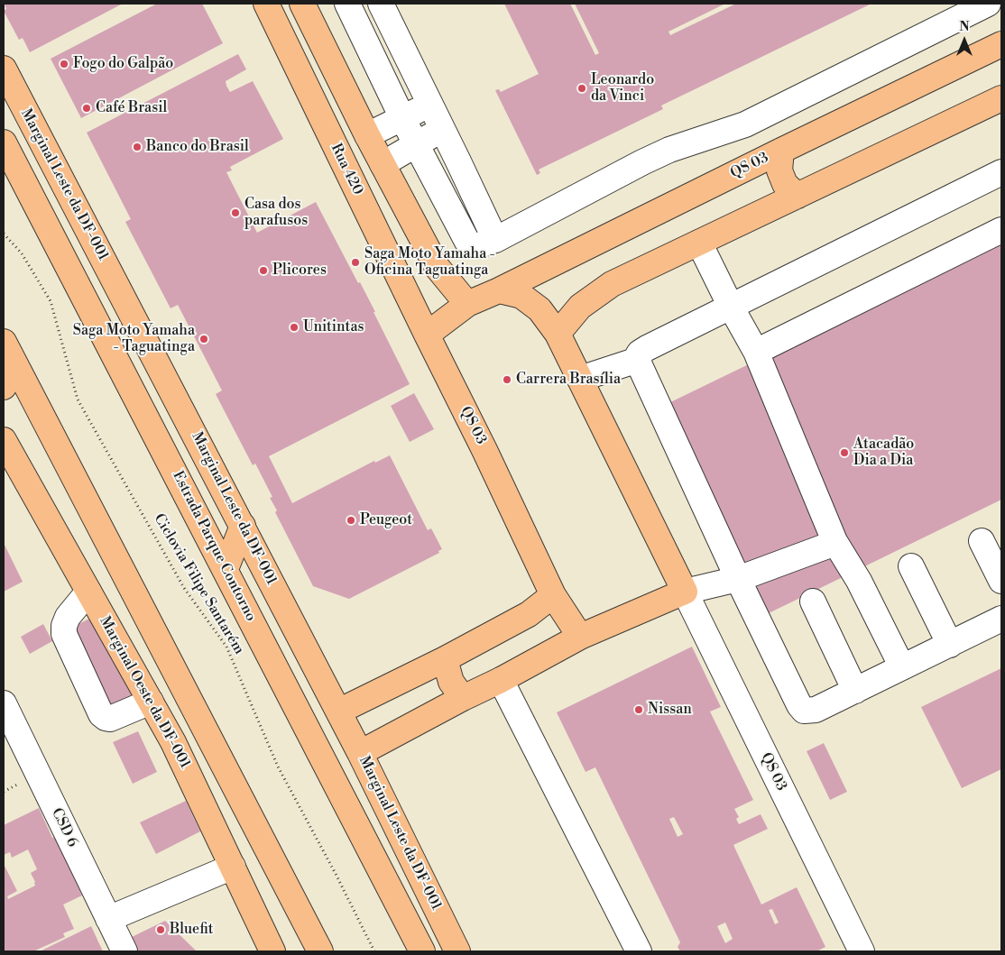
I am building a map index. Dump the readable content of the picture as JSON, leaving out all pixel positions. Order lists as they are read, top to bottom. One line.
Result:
{"streets":{"main road":["QS 03","Rua 420","Marginal Leste da DF-001","Estrada Parque Contorno","Marginal Oeste da DF-001"],"street":["CSD 6"],"path":["Ciclovia Filipe Santarém"]},"crossings":[["QS 03","Rua 420"]],"places":["Fogo do Galpão","Leonardo da Vinci","Café Brasil","Banco do Brasil","Casa dos parafusos","Saga Moto Yamaha - Oficina Taguatinga","Plicores","Unitintas","Saga Moto Yamaha - Taguatinga","Carrera Brasília","Atacadão Dia a Dia","Peugeot","Nissan","Bluefit"],"north":"top"}
